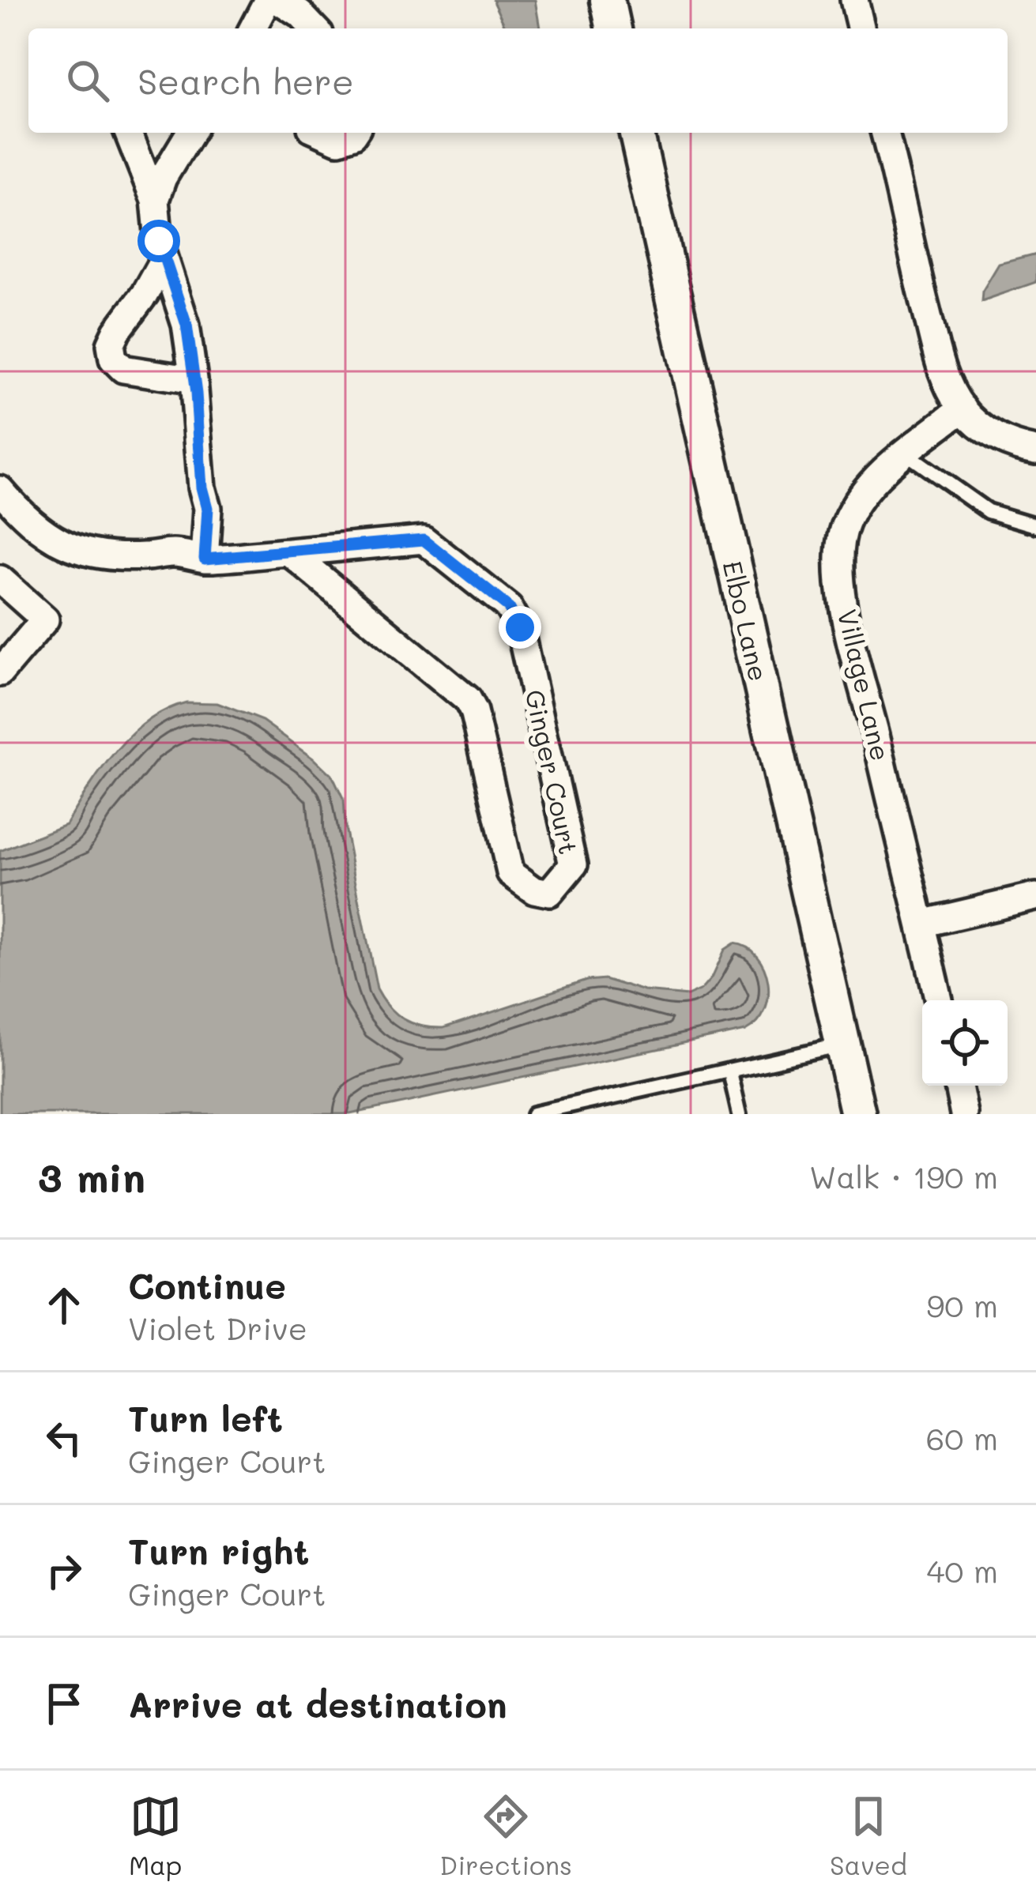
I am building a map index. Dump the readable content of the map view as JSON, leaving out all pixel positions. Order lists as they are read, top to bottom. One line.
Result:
{"streets":{"street":["Elbo Lane","Village Lane","Ginger Court"]},"page":{"search":"Search here","heading":["3 min","Walk · 190 m"],"list":[["Continue","Violet Drive","90 m"],["Turn left","Ginger Court","60 m"],["Turn right","Ginger Court","40 m"],"Arrive at destination"],"nav":["Map","Directions","Saved"]}}
